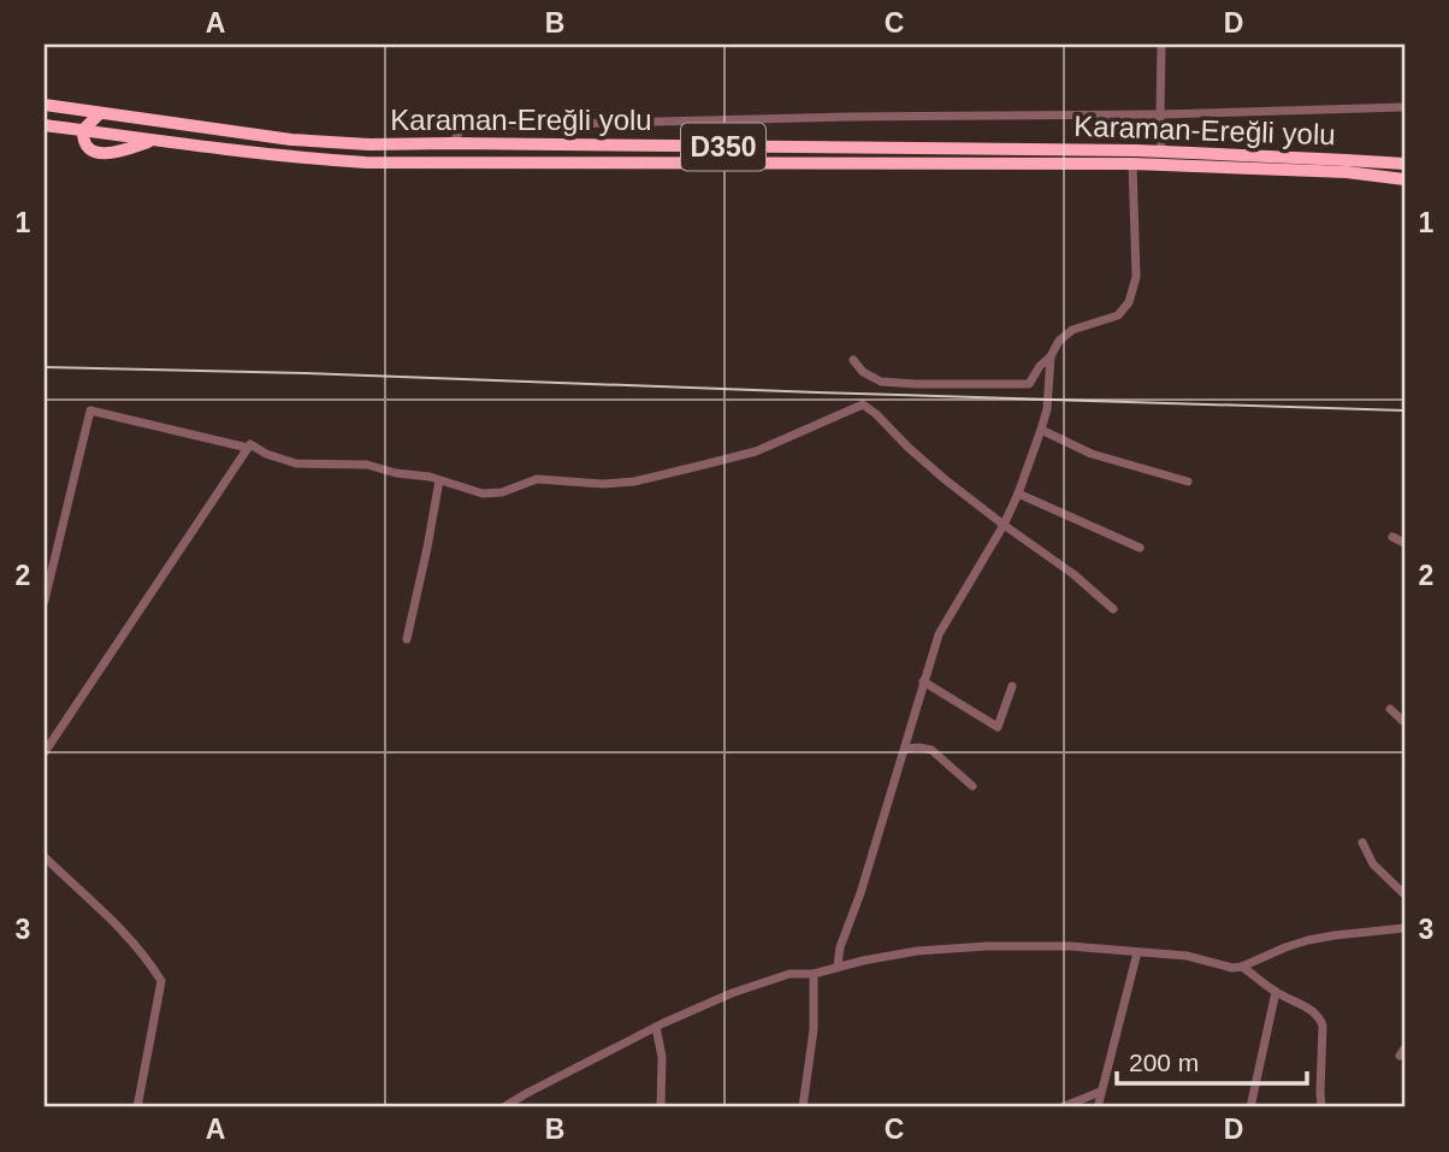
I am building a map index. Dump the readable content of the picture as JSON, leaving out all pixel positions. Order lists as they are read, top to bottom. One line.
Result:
{"streets":{"highway":["Karaman-Ereğli yolu","D350"]},"scale_bar":"200 m","grid":{"columns":["A","B","C","D"],"rows":["1","2","3"]}}
